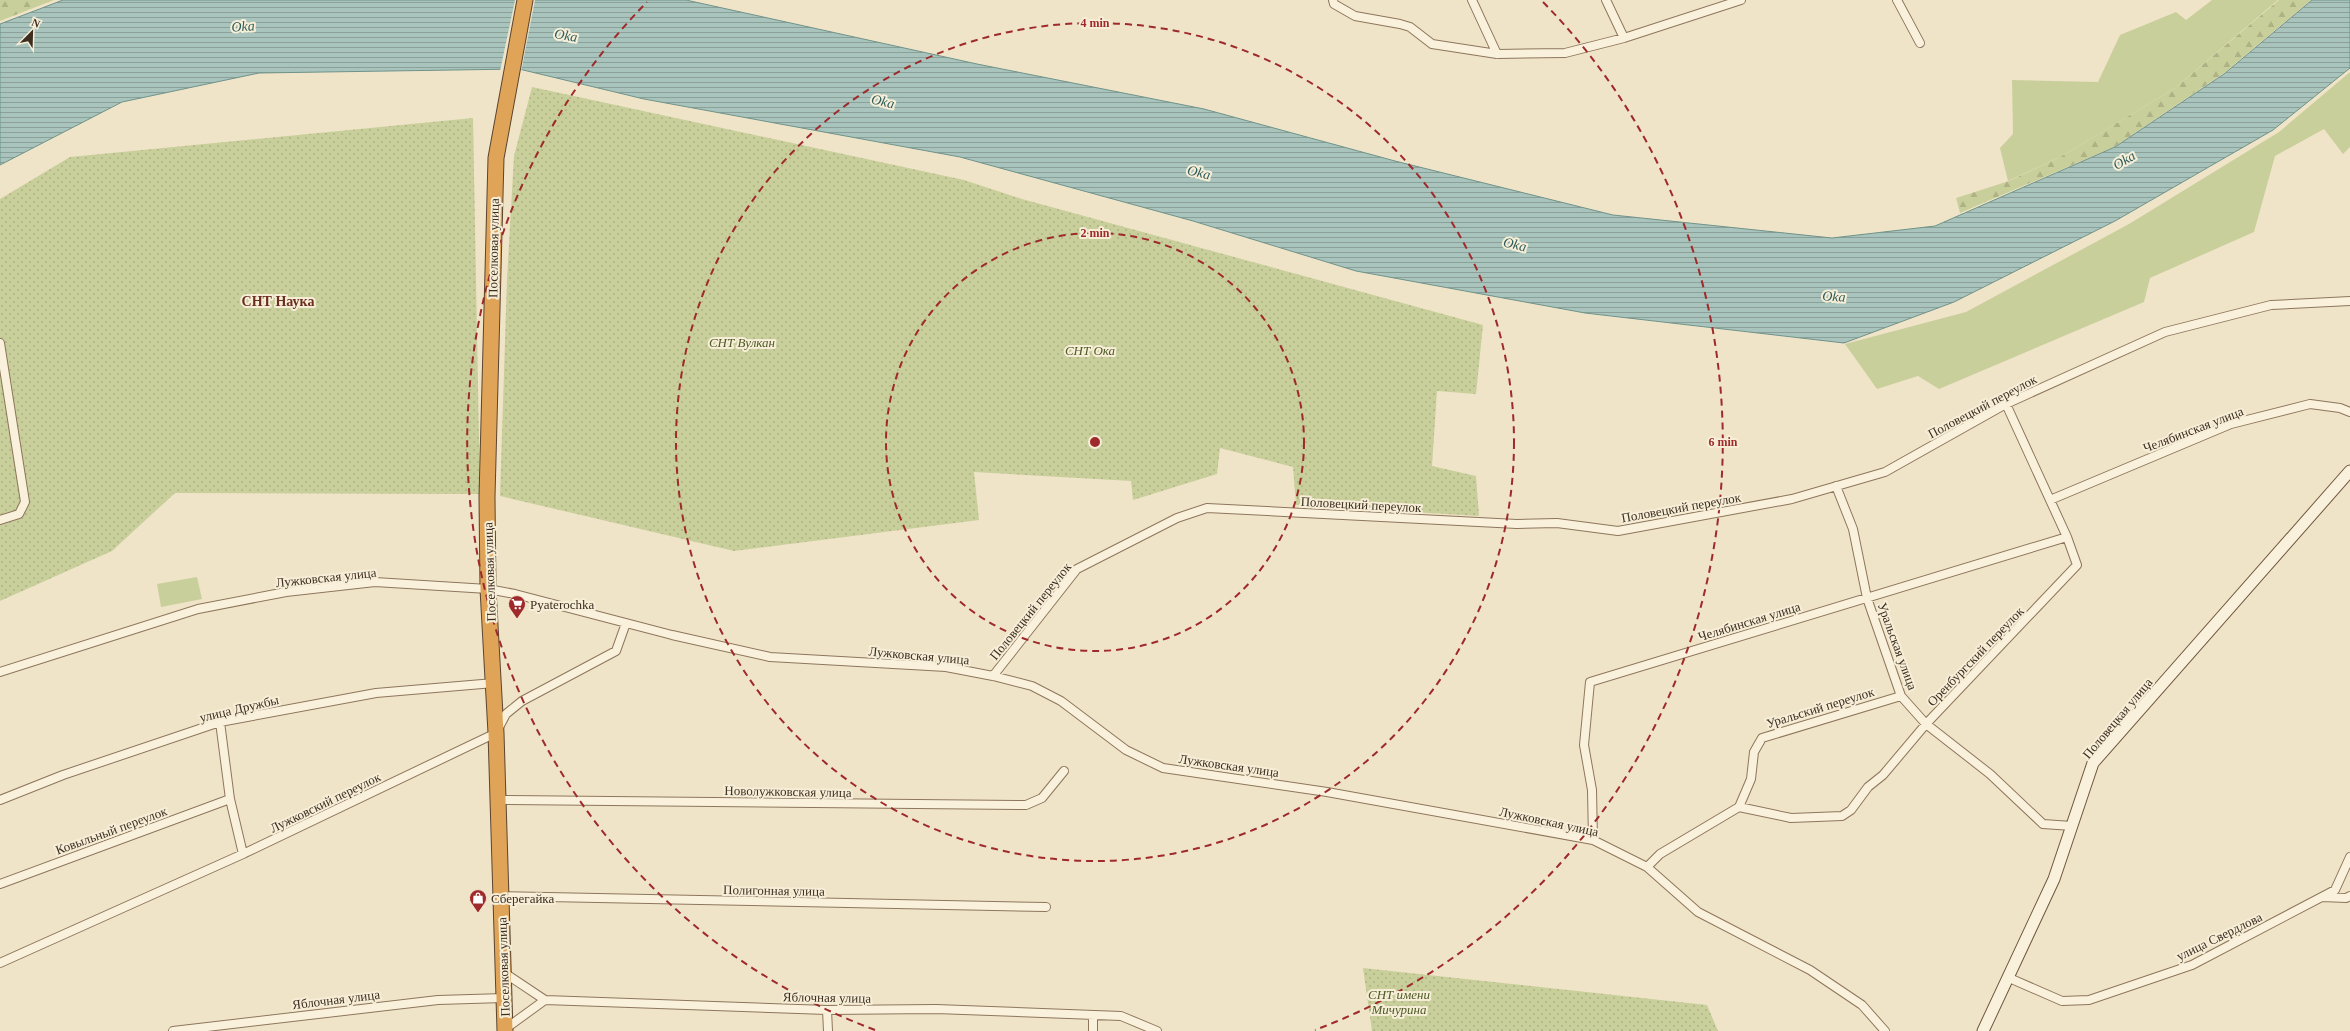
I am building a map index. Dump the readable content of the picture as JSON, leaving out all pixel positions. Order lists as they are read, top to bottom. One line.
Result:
{"streets":{"highway":["Поселковая улица"],"street":["Половецкий переулок","Челябинская улица","Лужковская улица","Уральская улица","Оренбургский переулок","Уральский переулок","улица Дружбы","Половецкая улица","Новолужковская улица","Лужковский переулок","Ковыльный переулок","Полигонная улица","улица Свердлова","Яблочная улица"]},"crossings":[["Поселковая улица","Лужковская улица"],["Поселковая улица","улица Дружбы"],["Поселковая улица","Новолужковская улица"],["Поселковая улица","Лужковский переулок"],["Поселковая улица","Полигонная улица"],["Поселковая улица","Яблочная улица"],["Половецкий переулок","Лужковская улица"],["Половецкий переулок","Уральская улица"],["Половецкий переулок","Оренбургский переулок"],["Челябинская улица","Лужковская улица"],["Челябинская улица","Уральская улица"],["Челябинская улица","Оренбургский переулок"],["Уральская улица","Оренбургский переулок"],["Уральская улица","Уральский переулок"],["Уральская улица","Половецкая улица"],["Оренбургский переулок","Уральский переулок"],["Половецкая улица","улица Свердлова"]],"districts":["СНТ Наука"],"water":["Oka"],"parks":["СНТ Вулкан","СНТ Ока","СНТ имени Мичурина"],"places":{"supermarket":["Pyaterochka"],"shop":["Сберегайка"]},"north":"top right","rings":["4 min","2 min","6 min"]}
